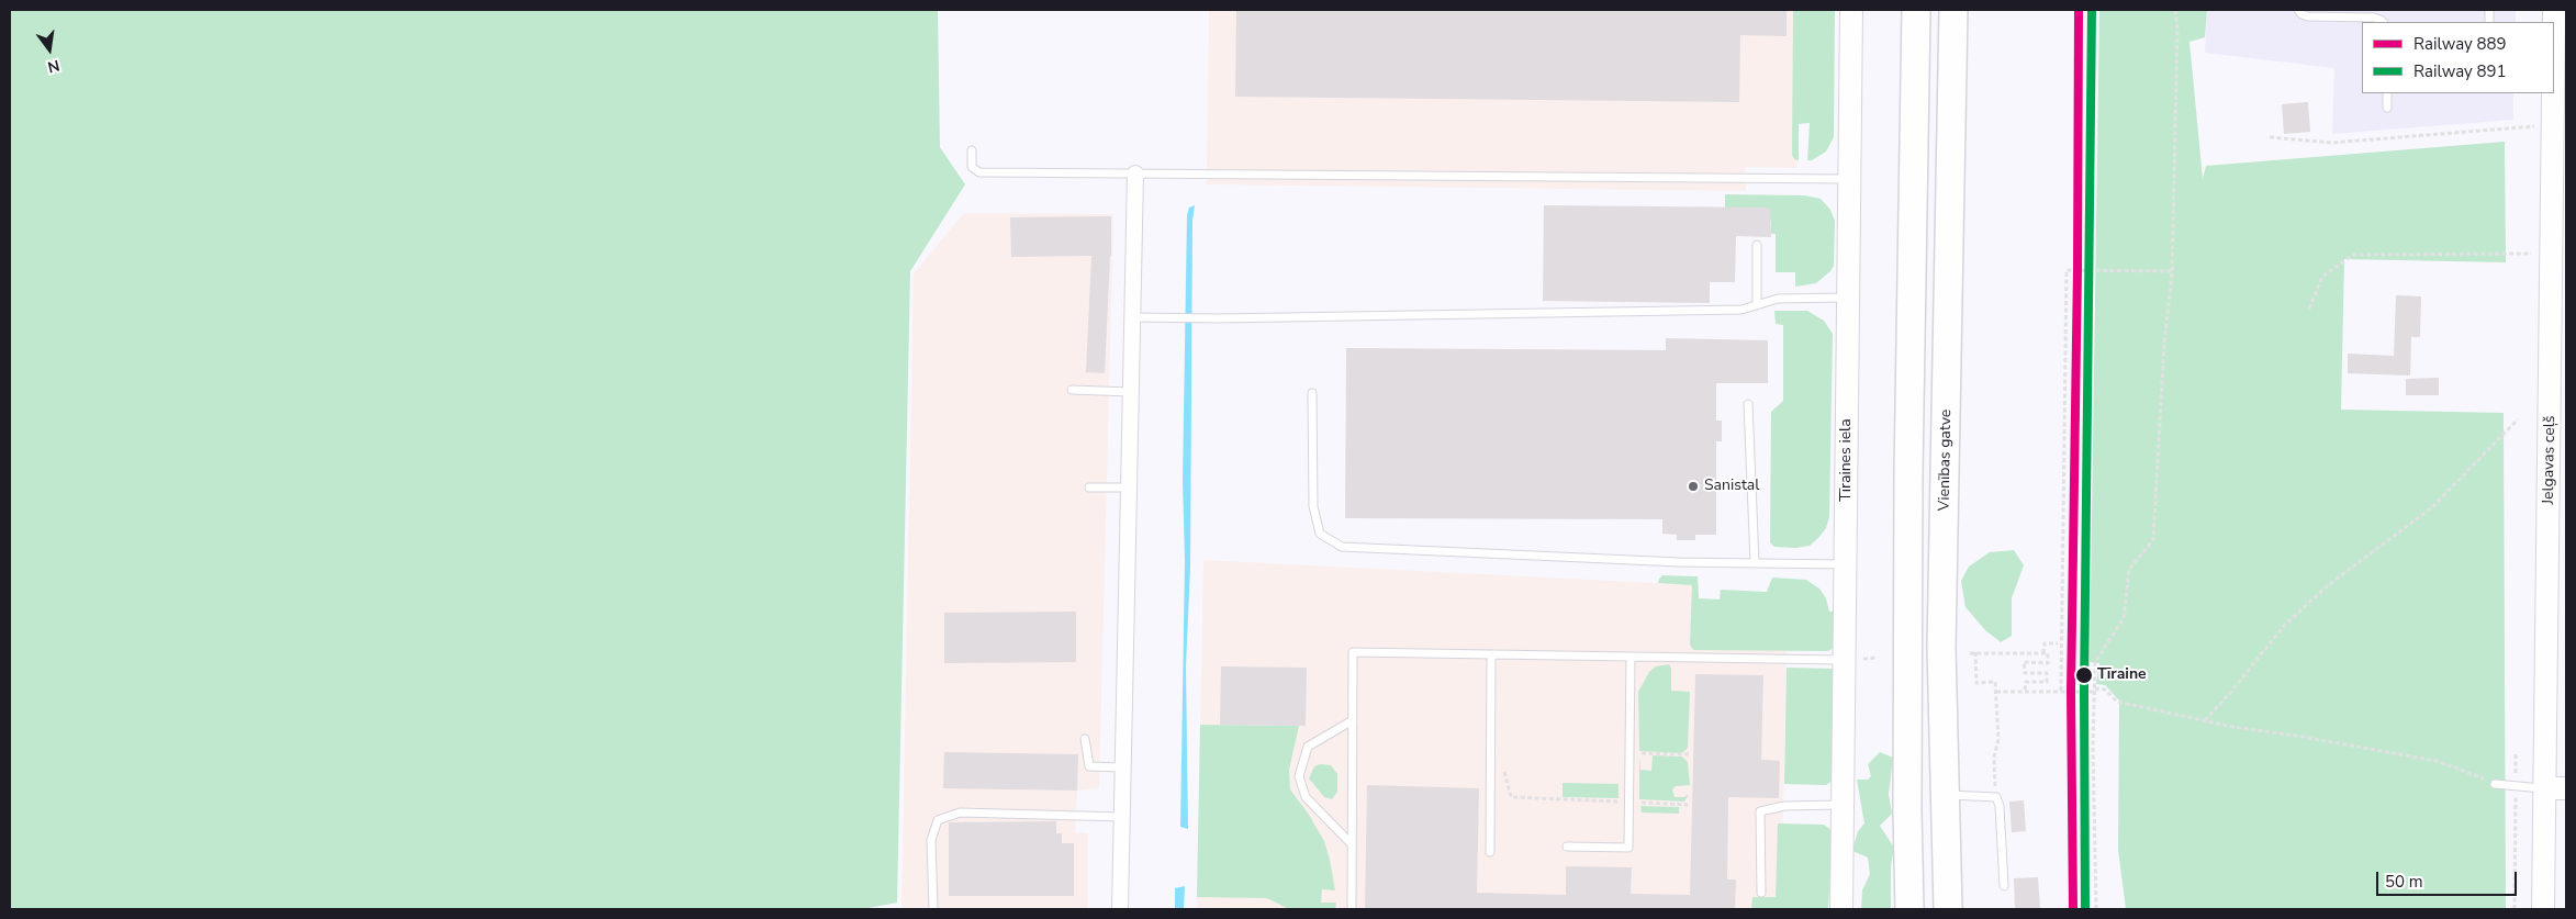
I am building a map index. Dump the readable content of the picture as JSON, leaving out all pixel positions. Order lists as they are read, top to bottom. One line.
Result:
{"streets":{"highway":["Vienības gatve"],"street":["Tīraines iela","Jelgavas ceļš"]},"places":["Sanistal","Tīraine"],"lines":["rail line 889","rail line 891"],"legend":["Railway 889","Railway 891"],"scale_bar":"50 m","north":"bottom"}
